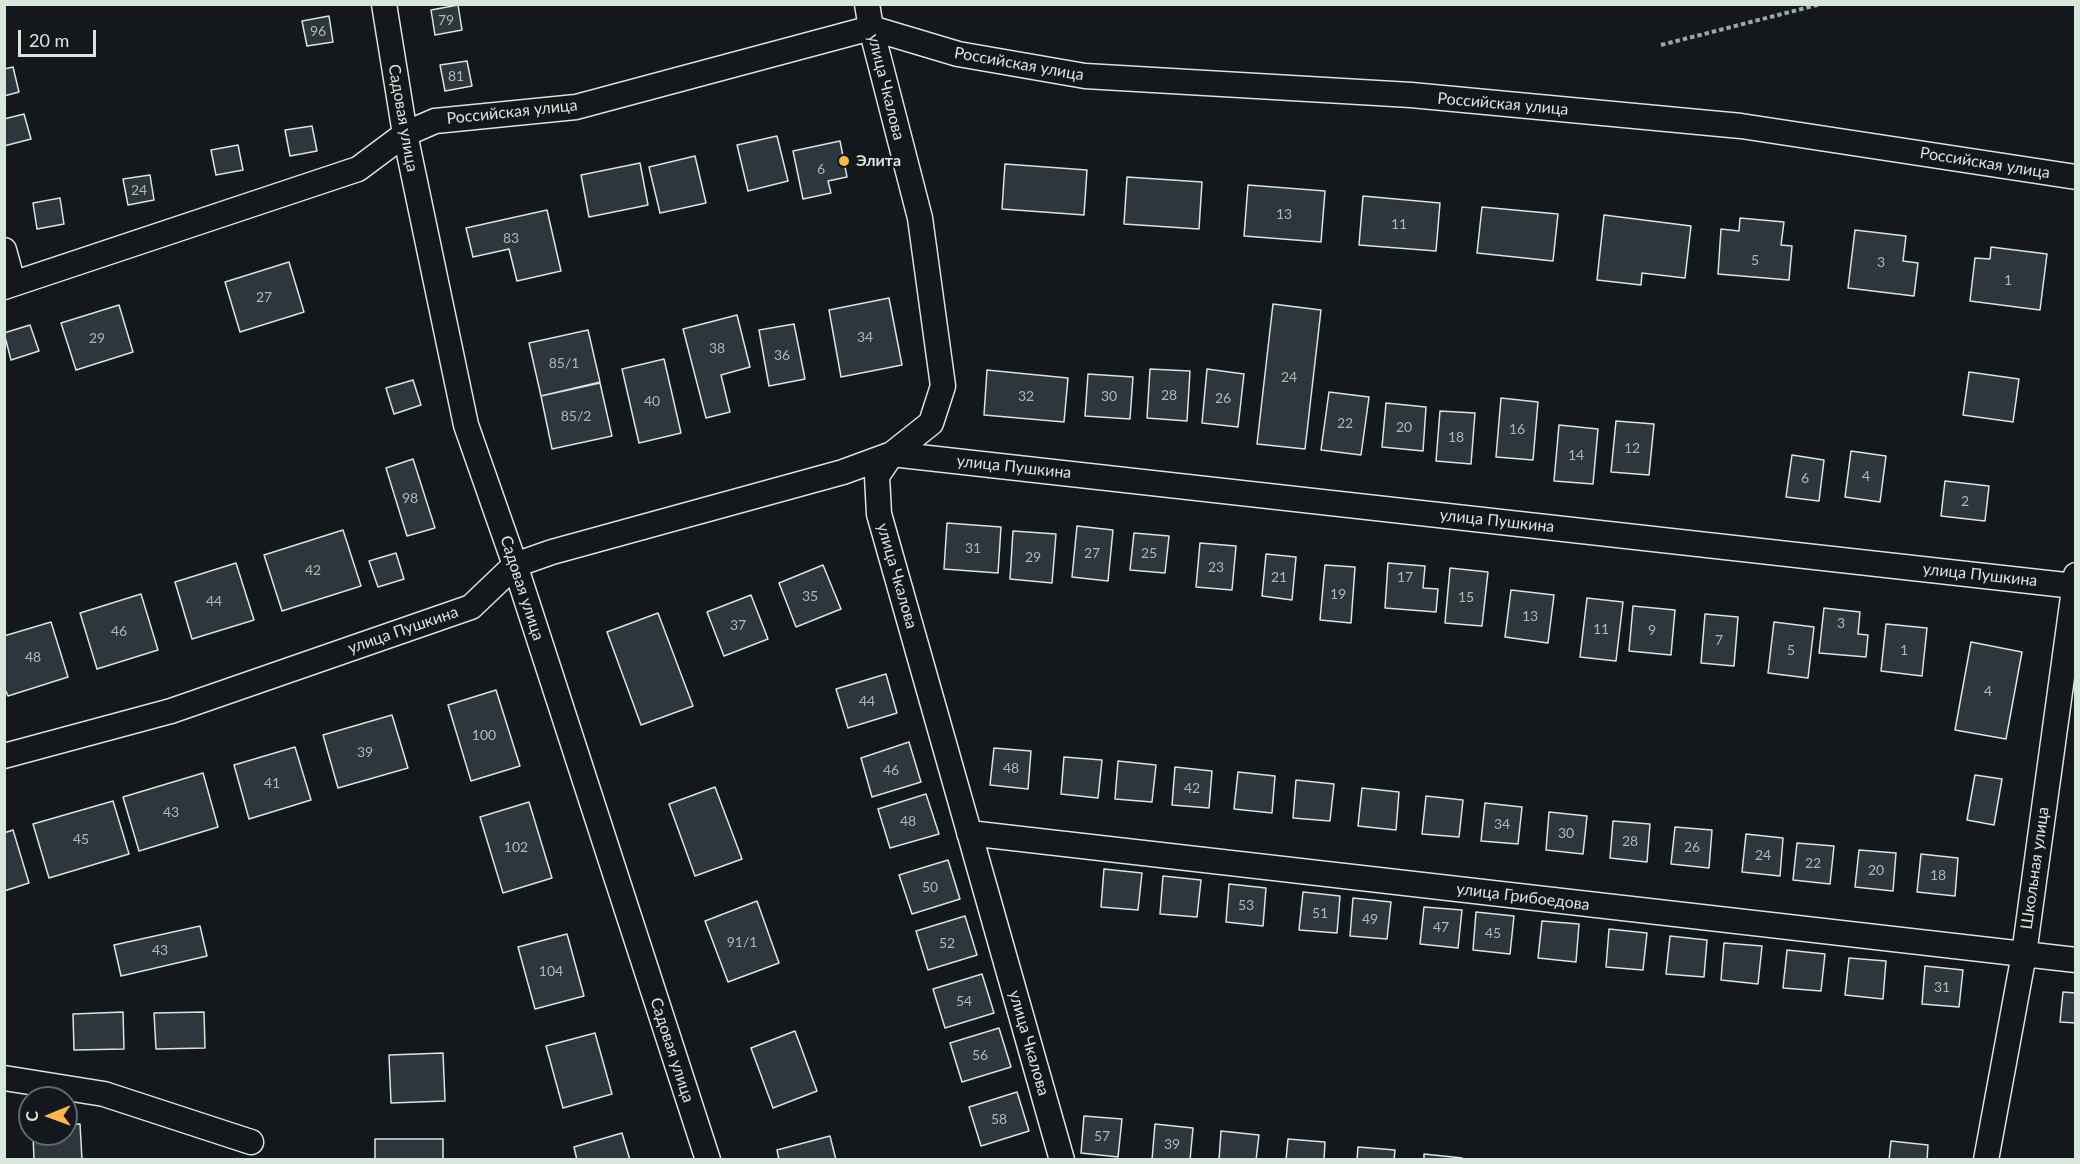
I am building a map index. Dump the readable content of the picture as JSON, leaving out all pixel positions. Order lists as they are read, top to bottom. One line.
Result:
{"streets":{"street":["Российская улица","улица Чкалова","Садовая улица","улица Пушкина","Школьная улица","улица Грибоедова"]},"crossings":[["Российская улица","улица Чкалова"],["Российская улица","Садовая улица"],["улица Чкалова","улица Пушкина"],["улица Чкалова","улица Грибоедова"],["Садовая улица","улица Пушкина"],["улица Пушкина","Школьная улица"],["Школьная улица","улица Грибоедова"]],"places":["Элита"],"house_numbers":["79","96","81","6","24","13","11","83","5","3","1","27","34","29","38","36","85/1","24","28","32","30","26","40","85/2","22","20","16","18","12","14","4","6","98","2","31","27","25","29","23","42","21","17","19","35","15","44","13","3","37","11","9","46","7","5","1","48","4","44","100","39","48","46","41","42","43","48","34","30","45","28","102","26","24","22","20","18","50","53","51","49","47","45","91/1","52","43","104","31","54","56","58","57","39"],"scale_bar":"20 m","north":"left"}
